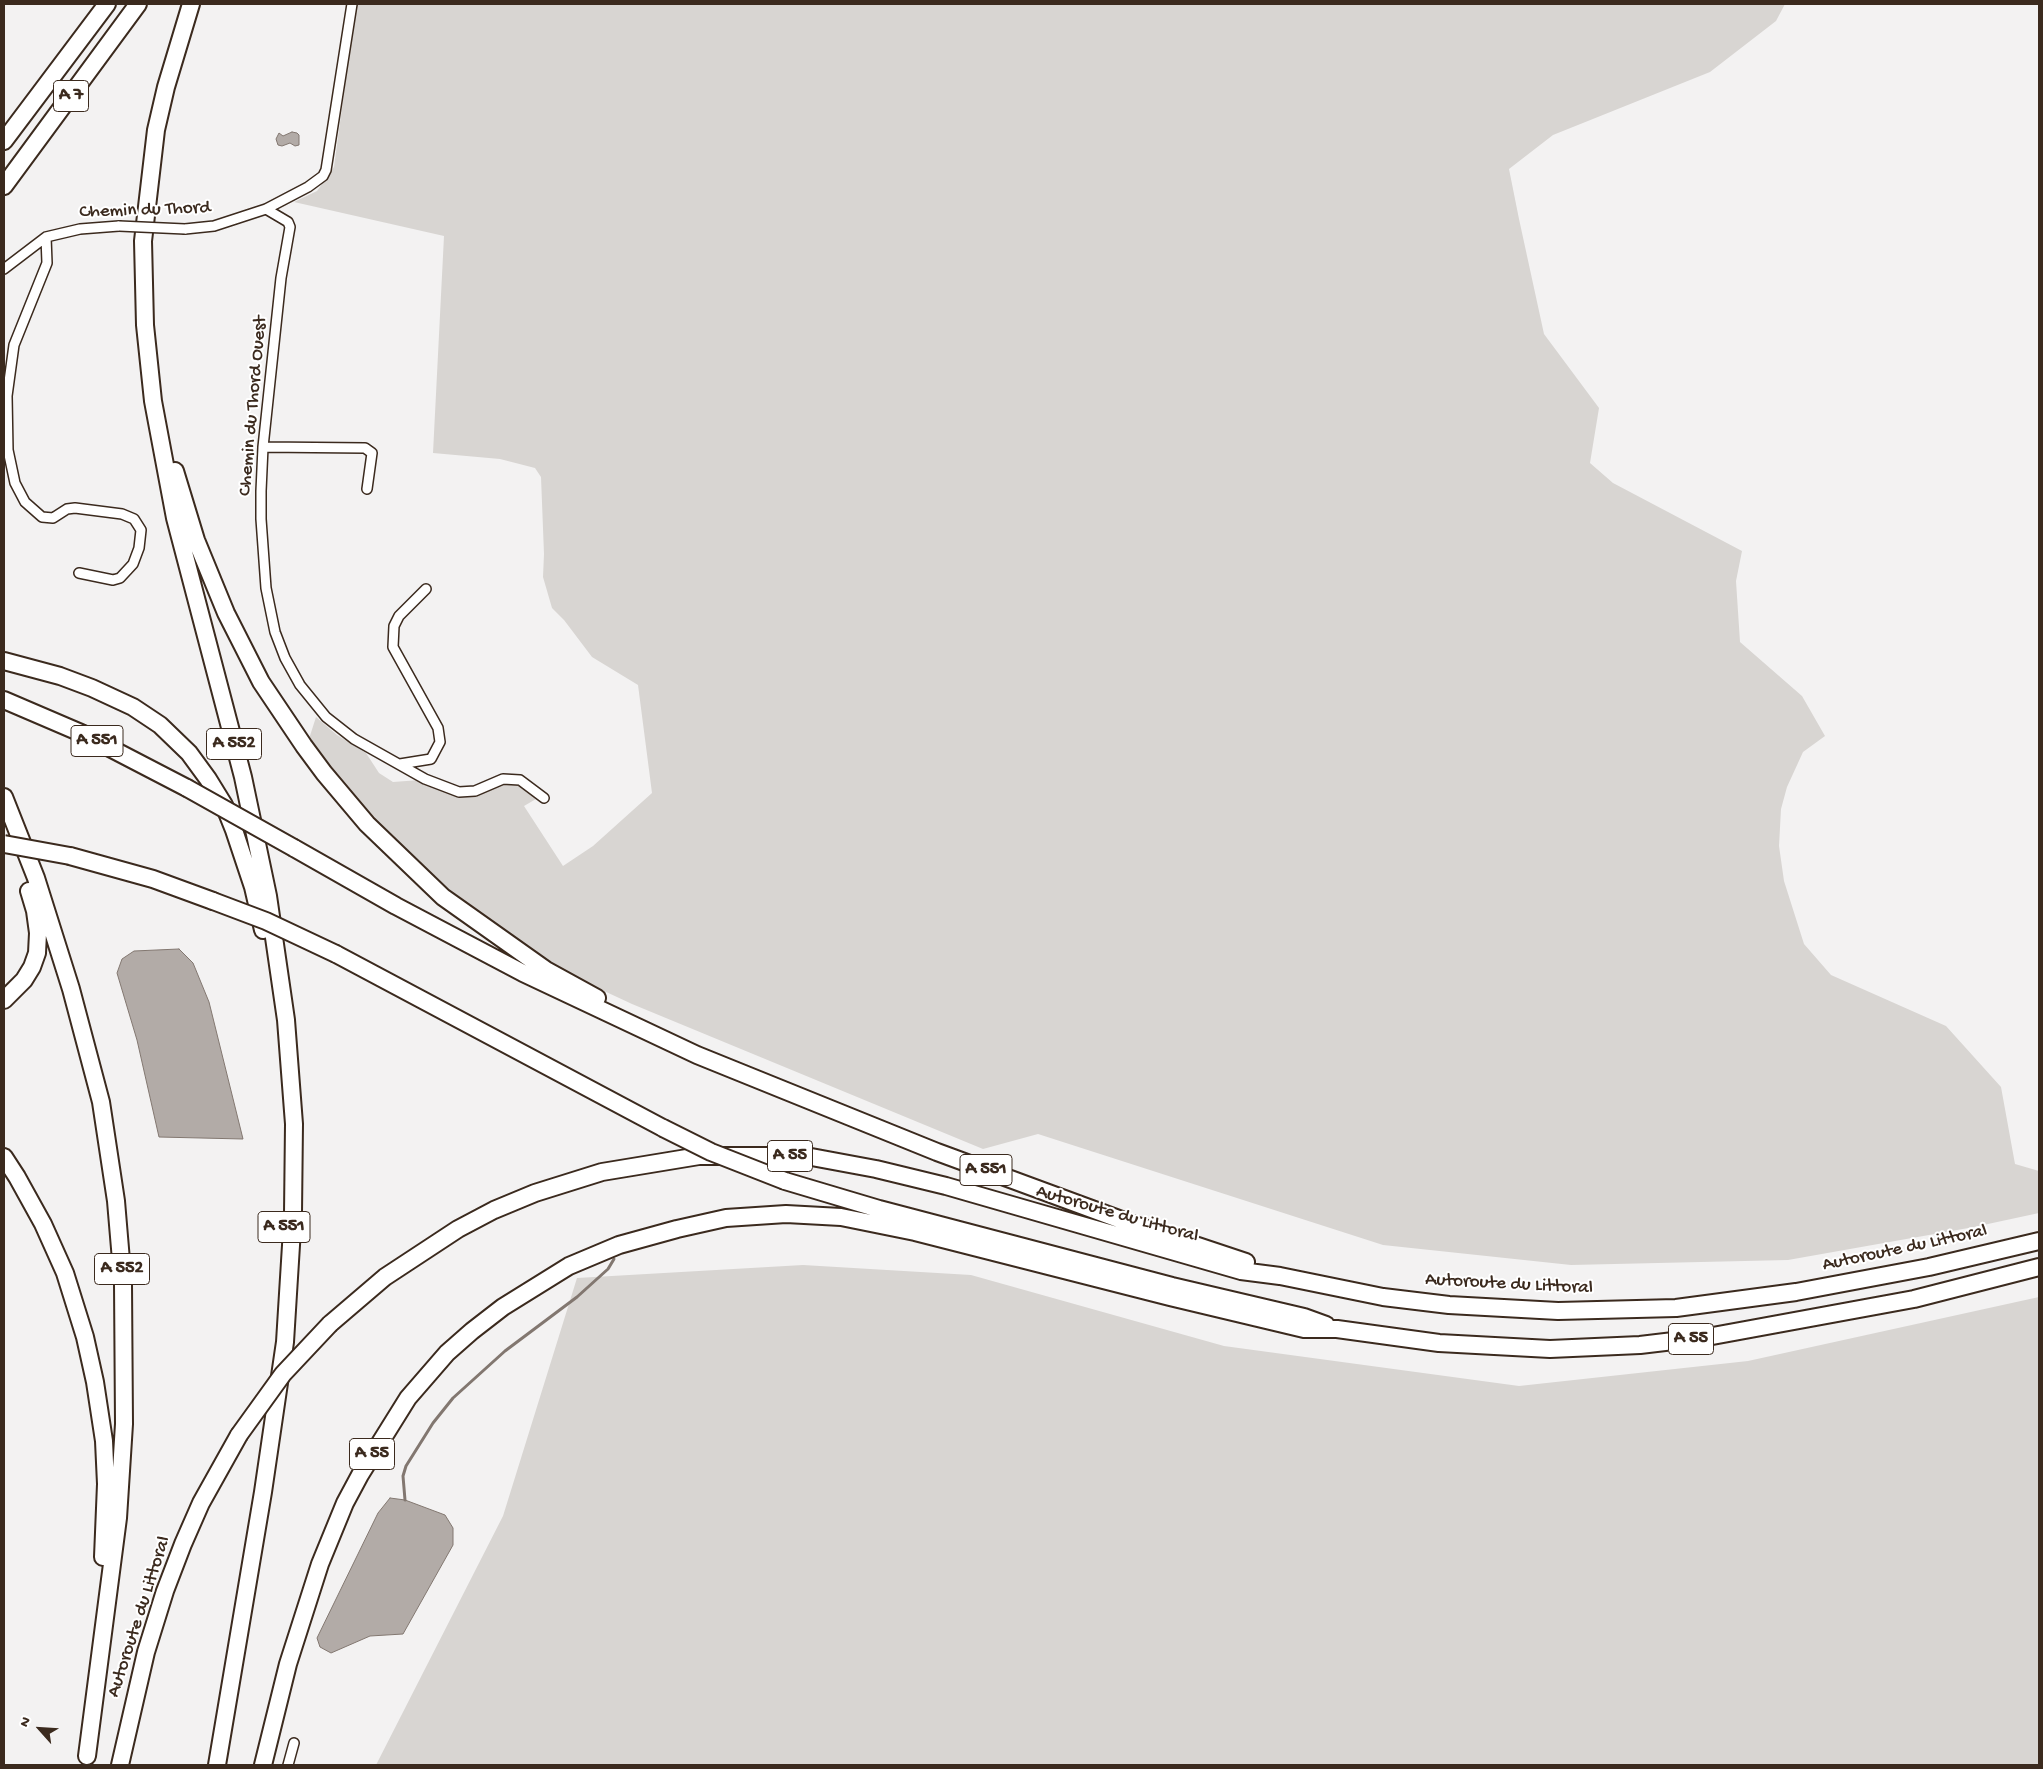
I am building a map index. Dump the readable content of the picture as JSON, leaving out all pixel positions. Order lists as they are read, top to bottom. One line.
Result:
{"streets":{"highway":["A 7","A 551","A 552","A 55","Autoroute du Littoral"],"street":["Chemin du Thord","Chemin du Thord Ouest"]},"crossings":[["Chemin du Thord","Chemin du Thord Ouest"],["A 551","A 552"],["A 551","Autoroute du Littoral"]],"north":"top left"}
